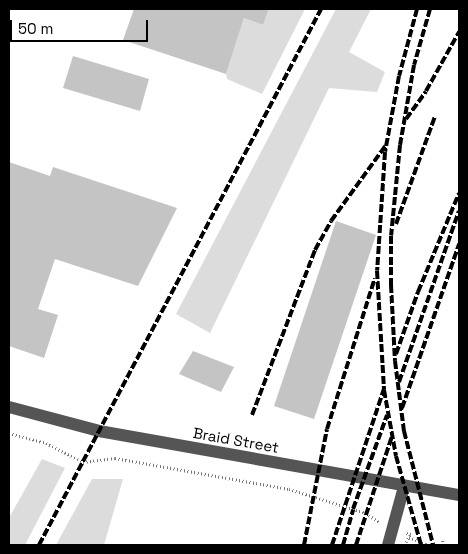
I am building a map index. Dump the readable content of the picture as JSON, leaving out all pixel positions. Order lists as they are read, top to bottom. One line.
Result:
{"streets":{"street":["Braid Street"]},"scale_bar":"50 m"}
